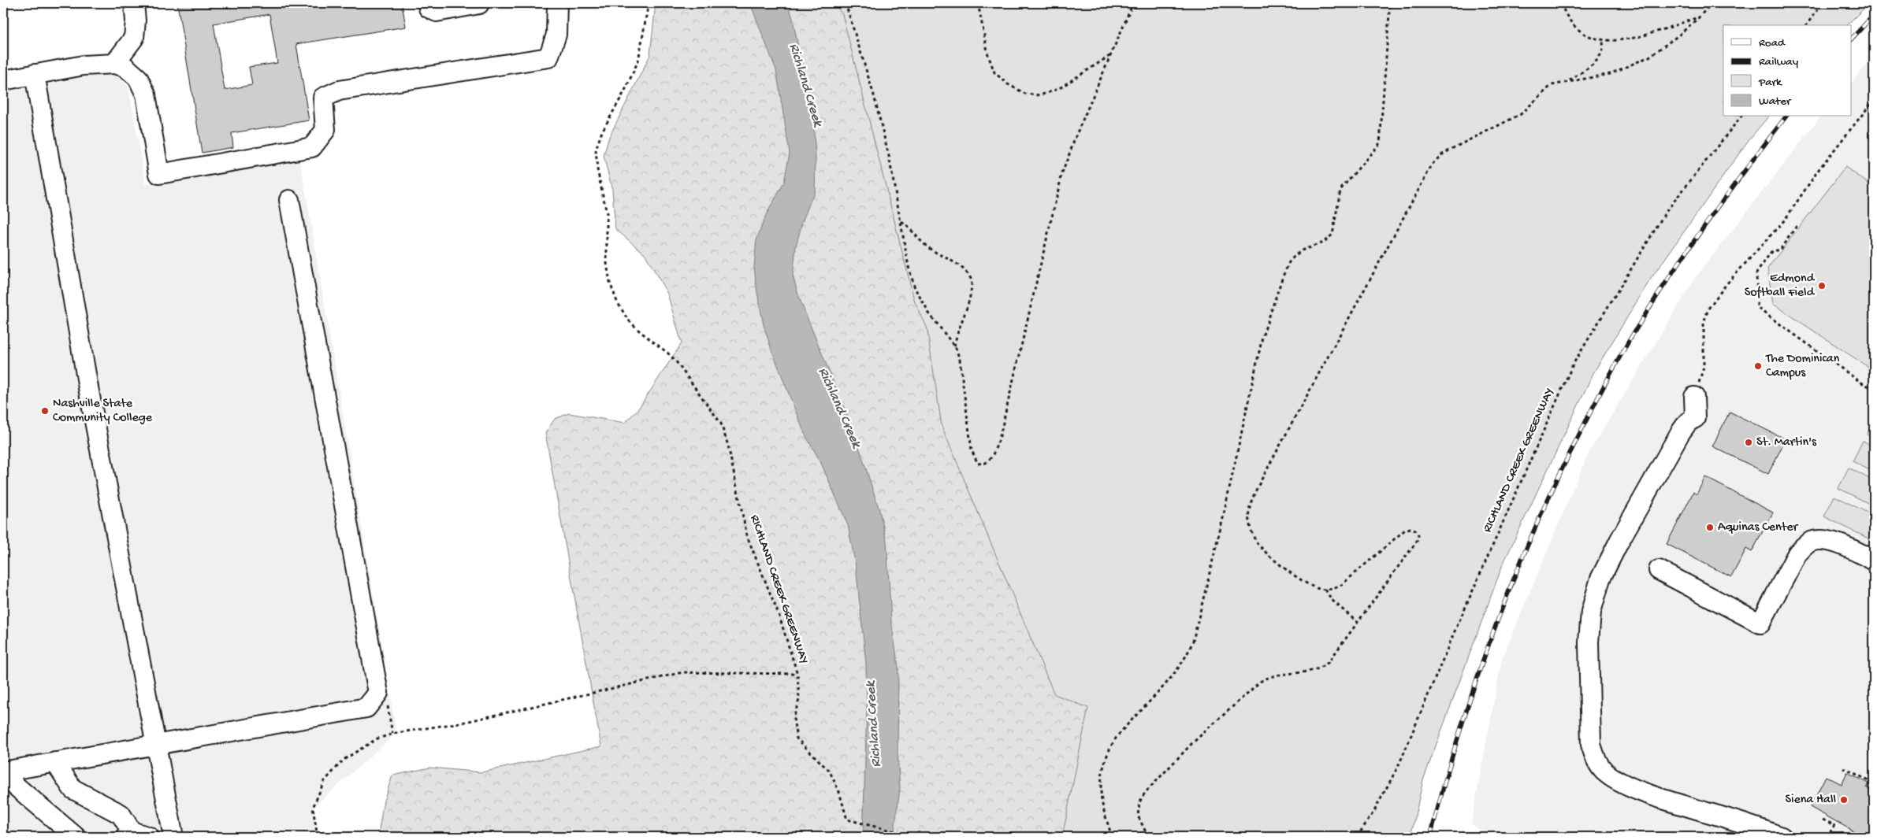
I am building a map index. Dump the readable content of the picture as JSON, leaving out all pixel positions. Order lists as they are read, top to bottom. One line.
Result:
{"streets":{"path":["RICHLAND CREEK GREENWAY"]},"water":["Richland Creek"],"places":["Edmond Softball Field","The Dominican Campus","Nashville State Community College","St. Martin's","Aquinas Center","Siena Hall"],"legend":["Road","Railway","Park","Water"]}
